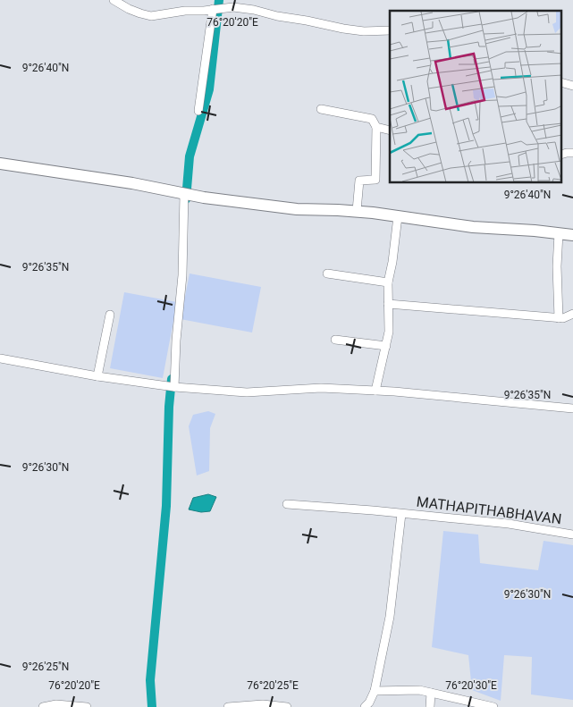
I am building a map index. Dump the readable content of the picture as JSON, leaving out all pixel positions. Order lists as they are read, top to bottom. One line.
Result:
{"streets":{"street":["MATHAPITHABHAVAN"]},"coordinates":["76°20'20\"E","9°26'40\"N","9°26'35\"N","9°26'30\"N","9°26'25\"N","76°20'25\"E","76°20'30\"E"]}
